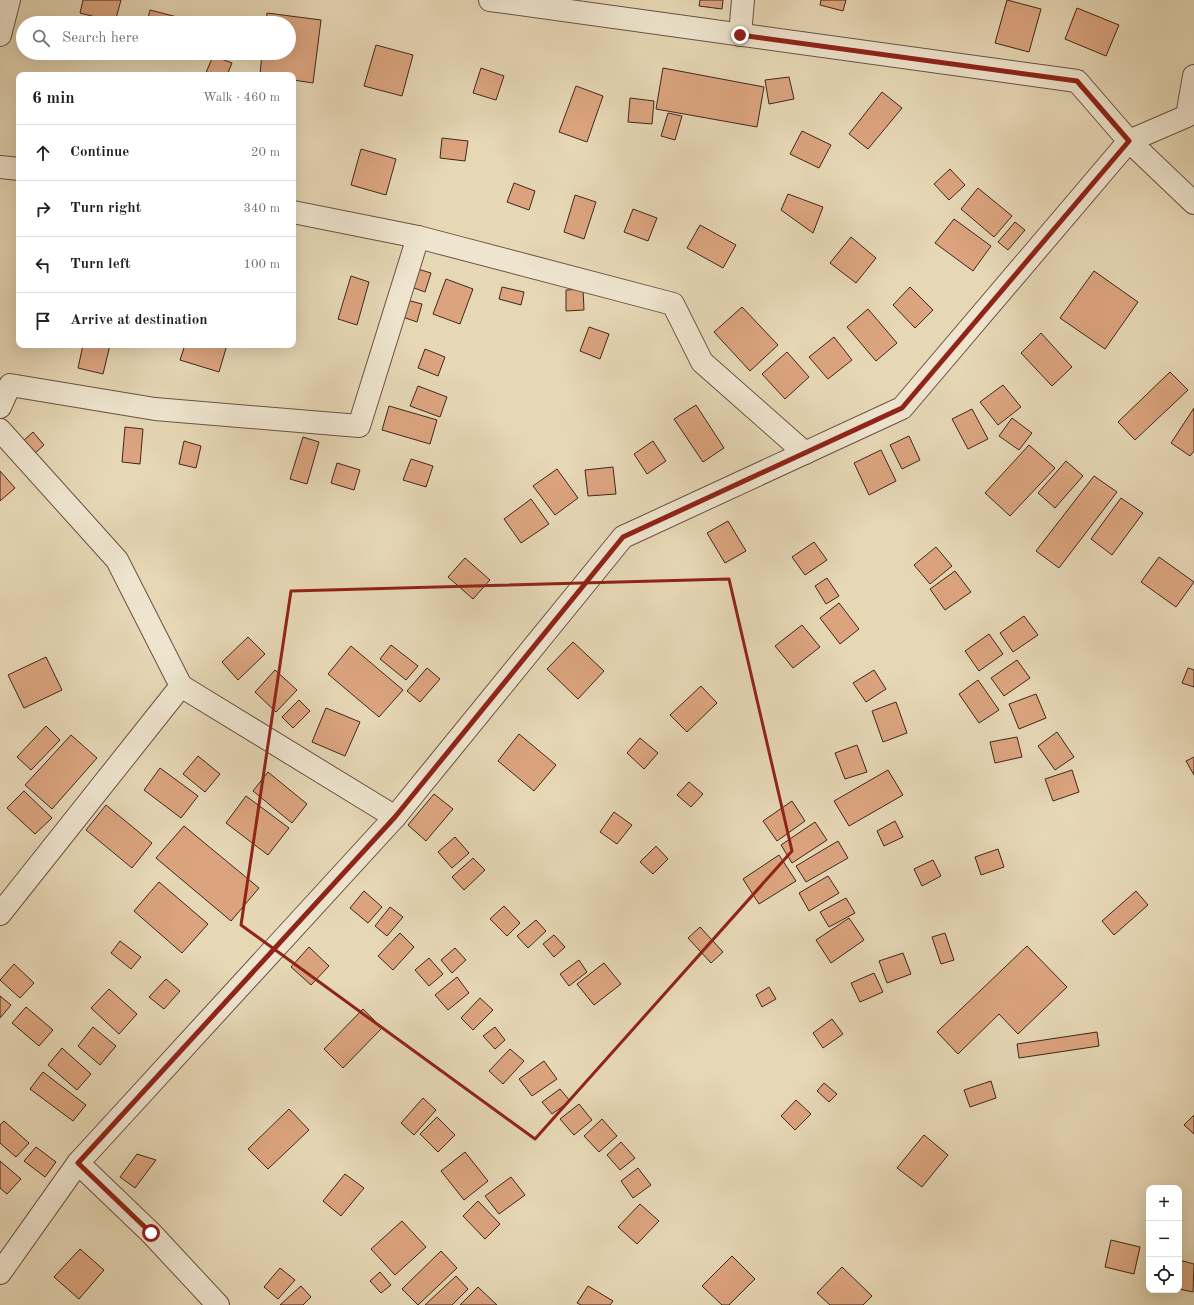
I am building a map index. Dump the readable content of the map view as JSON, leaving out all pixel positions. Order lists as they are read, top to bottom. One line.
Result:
{"page":{"search":"Search here","heading":["6 min","Walk · 460 m"],"list":[["Continue","20 m"],["Turn right","340 m"],["Turn left","100 m"],"Arrive at destination"],"map_buttons":["+","−"]}}
